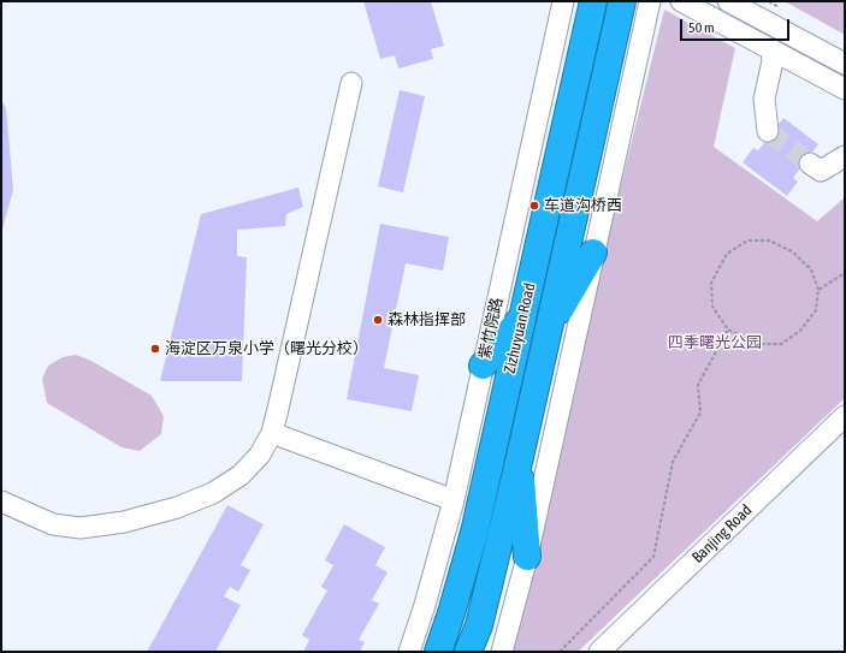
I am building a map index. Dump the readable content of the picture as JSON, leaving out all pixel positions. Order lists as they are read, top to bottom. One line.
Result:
{"streets":{"highway":["Zizhuyuan Road"],"street":["紫竹院路","Banjing Road"]},"parks":["四季曙光公园"],"places":["车道沟桥西","森林指挥部","海淀区万泉小学（曙光分校）"],"scale_bar":"50 m"}
